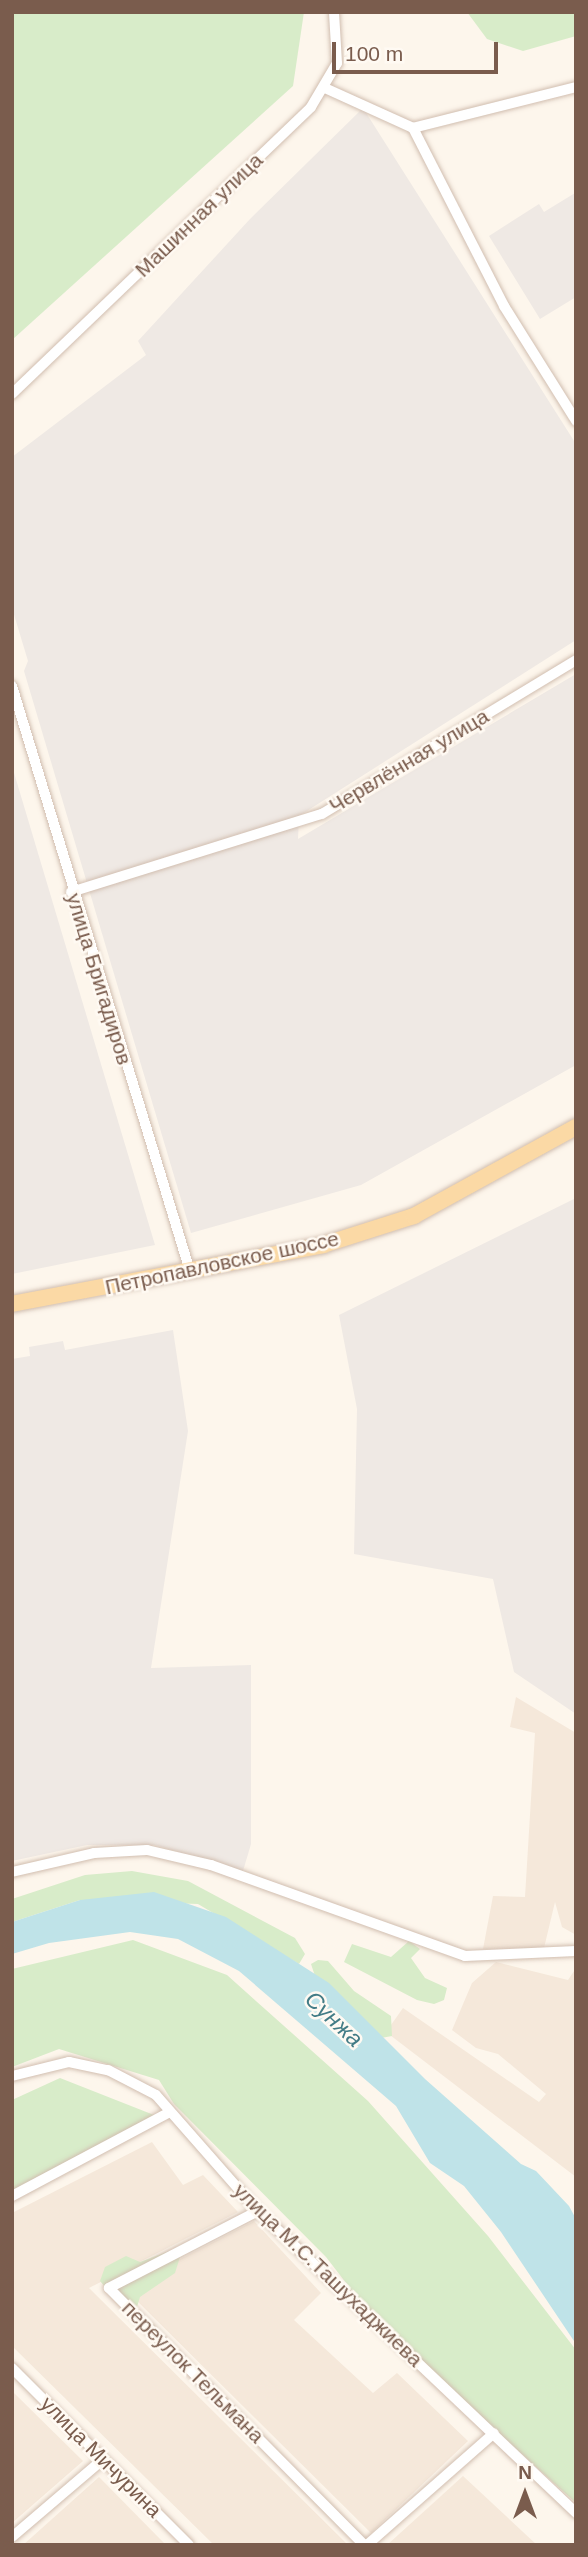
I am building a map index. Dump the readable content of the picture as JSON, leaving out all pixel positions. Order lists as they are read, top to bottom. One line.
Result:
{"streets":{"main road":["Петропавловское шоссе"],"street":["Машинная улица","Червлённая улица","улица Бригадиров","улица М.С.Ташухаджиева","переулок Тельмана","улица Мичурина"]},"crossings":[["Червлённая улица","улица Бригадиров"],["улица Бригадиров","Петропавловское шоссе"],["улица М.С.Ташухаджиева","переулок Тельмана"]],"water":["Сунжа"],"scale_bar":"100 m","north":"top"}
